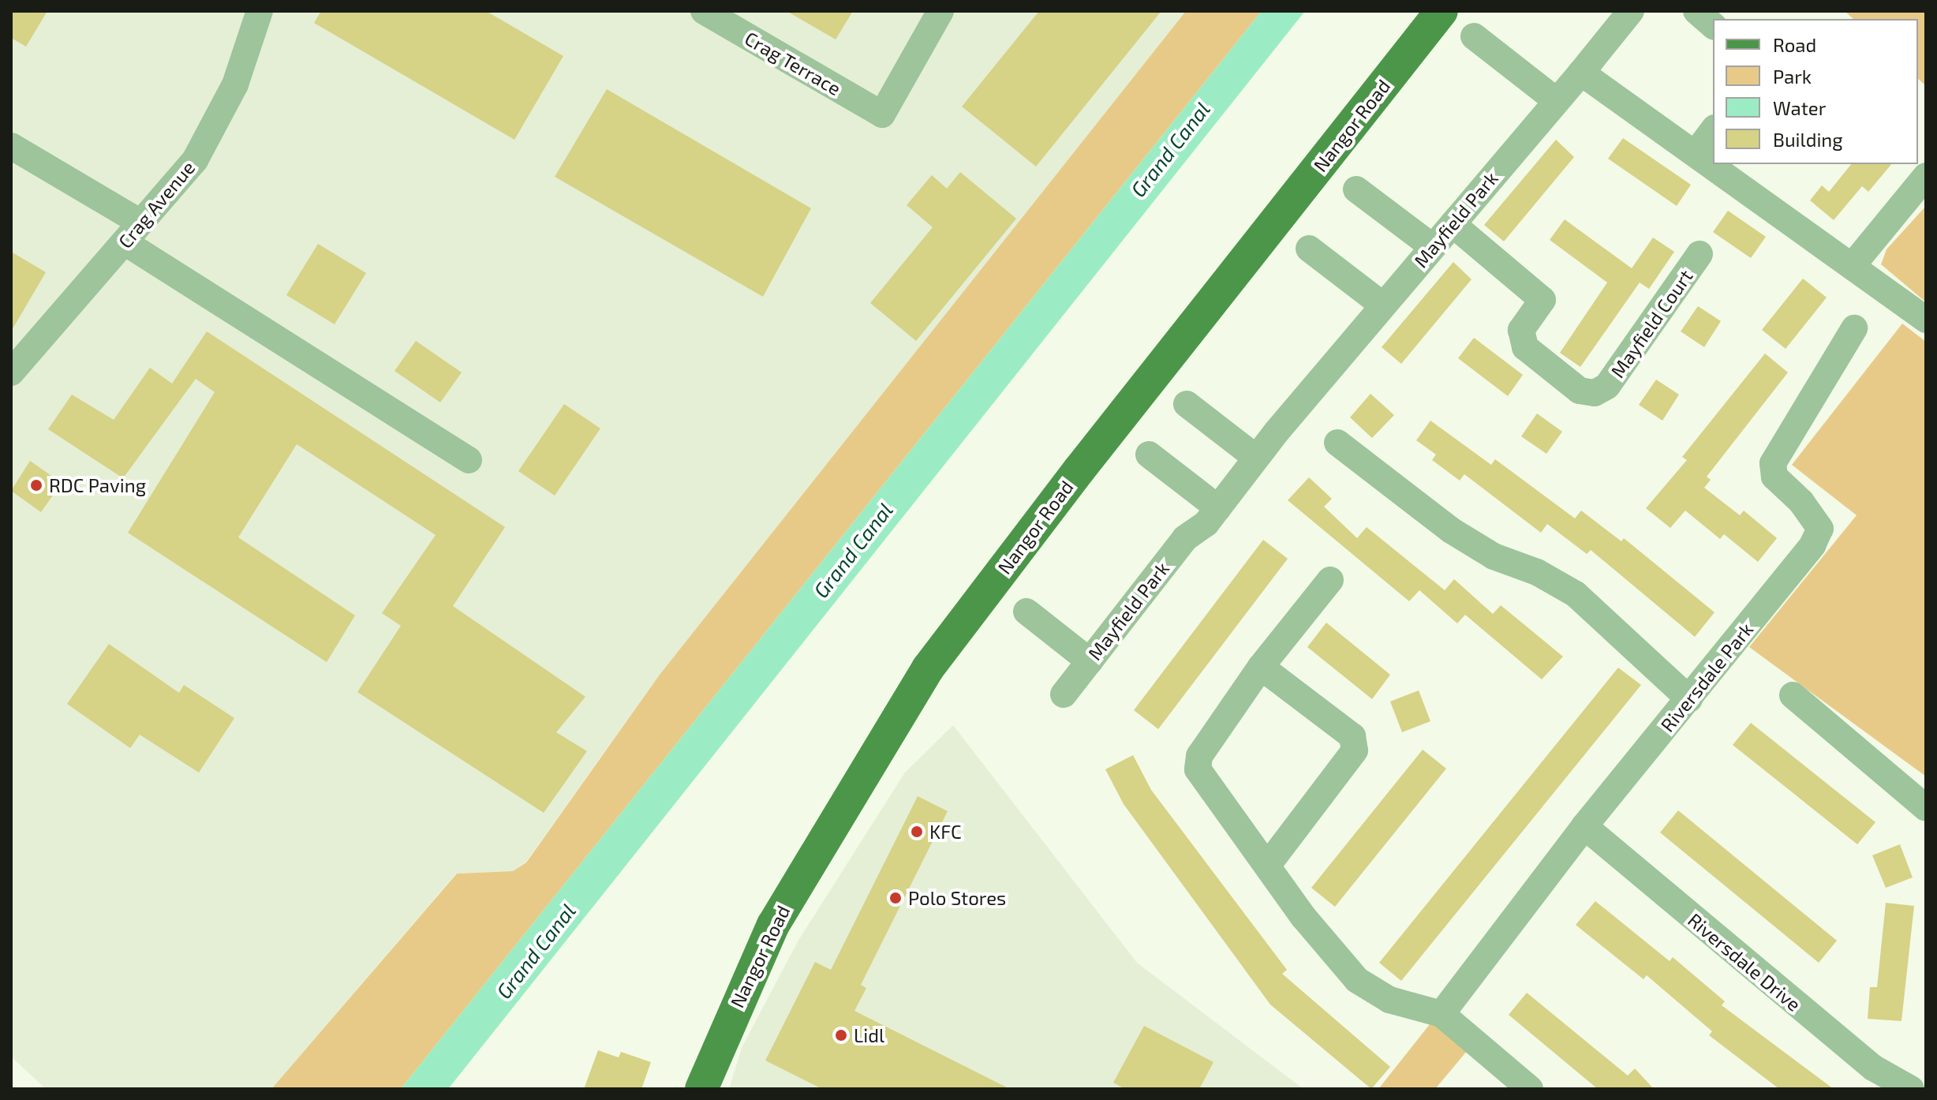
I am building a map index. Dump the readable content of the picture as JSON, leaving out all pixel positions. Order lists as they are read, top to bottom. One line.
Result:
{"streets":{"main road":["Nangor Road"],"street":["Crag Terrace","Crag Avenue","Mayfield Park","Mayfield Court","Riversdale Park","Riversdale Drive"]},"crossings":[["Mayfield Park","Mayfield Court"],["Riversdale Park","Riversdale Drive"]],"water":["Grand Canal"],"places":["RDC Paving","KFC","Polo Stores","Lidl"],"legend":["Road","Park","Water","Building"]}
